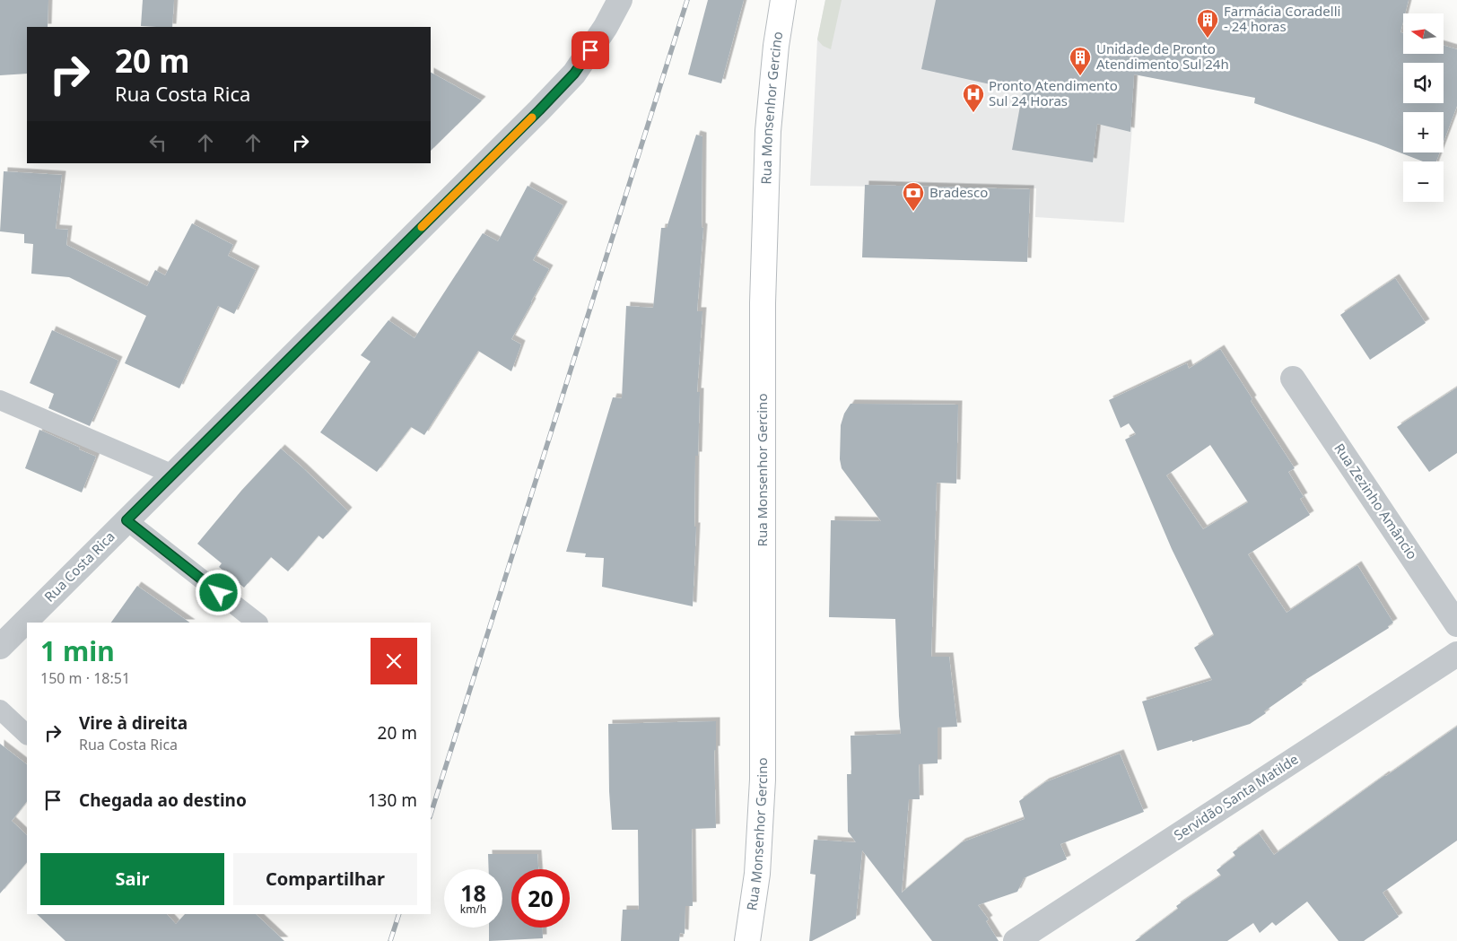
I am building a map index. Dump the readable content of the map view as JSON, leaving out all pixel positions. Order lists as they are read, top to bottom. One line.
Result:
{"streets":{"main road":["Rua Monsenhor Gercino"],"street":["Rua Zezinho Amâncio","Rua Costa Rica","Servidão Santa Matilde"]},"places":{"building":["Farmácia Coradelli - 24 horas","Unidade de Pronto Atendimento Sul 24h"],"hospital":["Pronto Atendimento Sul 24 Horas"],"bank":["Bradesco"]},"north":"left","page":{"map_buttons":["+","−"],"turn":["20 m","Rua Costa Rica"],"heading":["1 min","150 m · 18:51"],"list":[{"name":"Vire à direita","note":"Rua Costa Rica","value":"20 m"},{"name":"Chegada ao destino","value":"130 m"}],"buttons":["Sair","Compartilhar"],"speed":"18 km/h","limit":"20"}}
